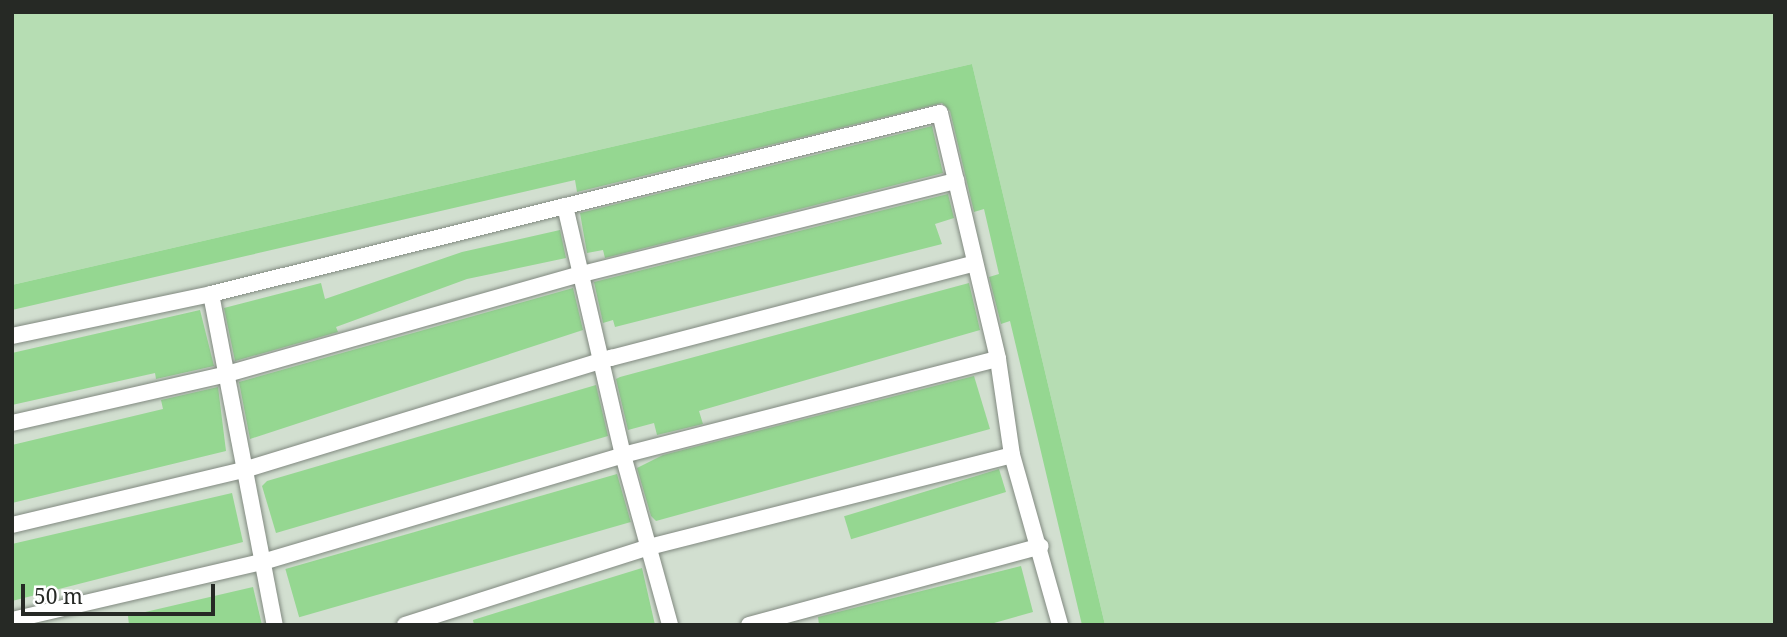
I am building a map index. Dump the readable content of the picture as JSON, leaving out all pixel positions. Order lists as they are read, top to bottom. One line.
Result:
{"scale_bar":"50 m"}
